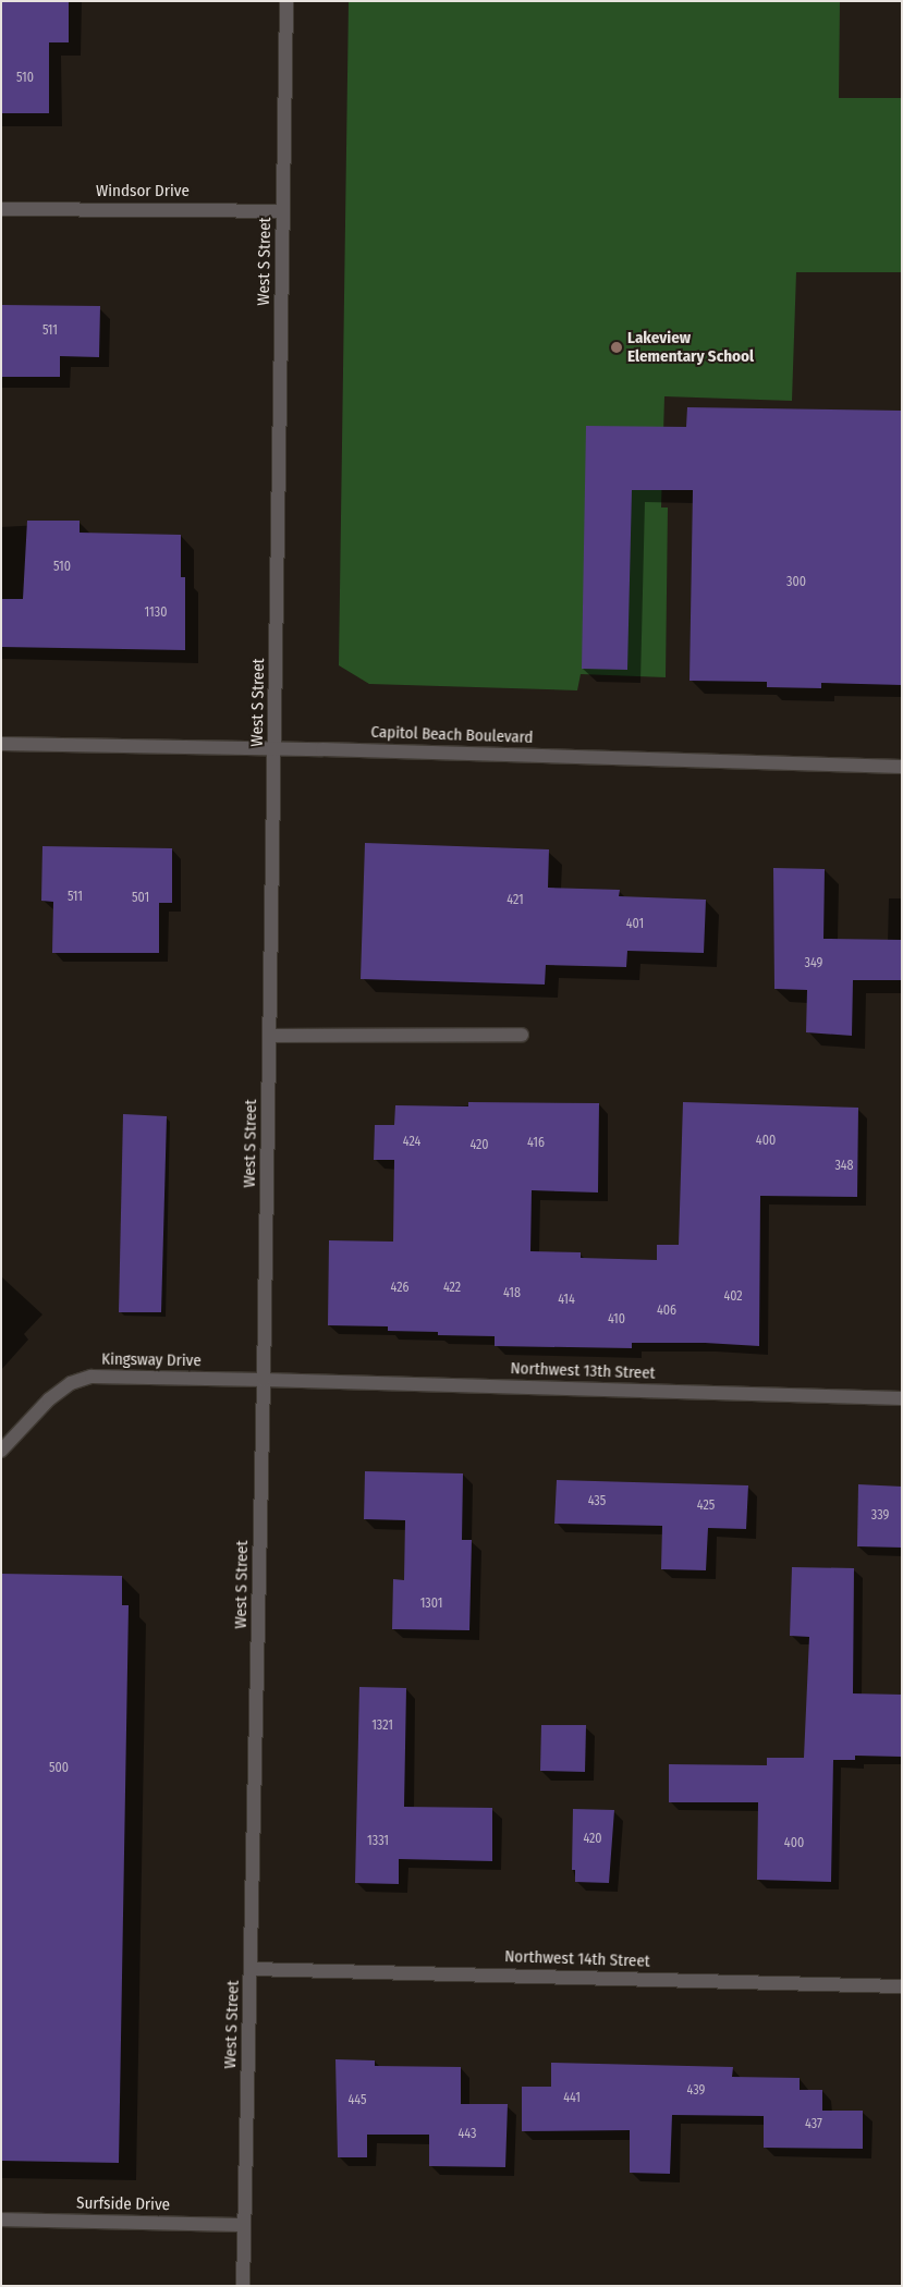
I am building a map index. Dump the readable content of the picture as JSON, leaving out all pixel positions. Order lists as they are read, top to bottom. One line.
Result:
{"streets":{"street":["Windsor Drive","West S Street","Capitol Beach Boulevard","Kingsway Drive","Northwest 13th Street","Northwest 14th Street","Surfside Drive"]},"crossings":[["Windsor Drive","West S Street"],["West S Street","Capitol Beach Boulevard"],["West S Street","Kingsway Drive"],["West S Street","Northwest 13th Street"],["West S Street","Northwest 14th Street"],["West S Street","Surfside Drive"],["Kingsway Drive","Northwest 13th Street"]],"places":["Lakeview Elementary School"],"house_numbers":["510","511","510","300","1130","511","501","421","401","349","400","424","416","420","348","426","422","418","402","414","406","410","435","425","339","1301","1321","500","420","1331","400","439","441","445","437","443"]}
